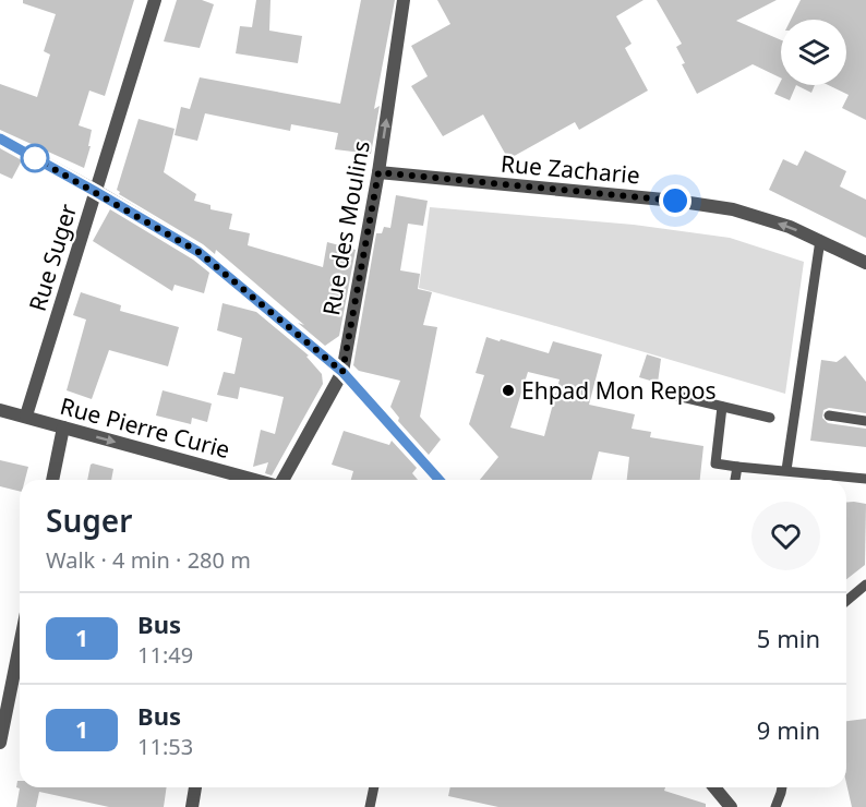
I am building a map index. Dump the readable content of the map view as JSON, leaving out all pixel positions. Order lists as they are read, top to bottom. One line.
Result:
{"streets":{"street":["Rue Zacharie","Rue des Moulins","Rue Suger","Rue Pierre Curie"]},"crossings":[["Rue Zacharie","Rue des Moulins"],["Rue Suger","Rue Pierre Curie"]],"one_way":["Rue Zacharie","Rue Pierre Curie"],"places":["Ehpad Mon Repos"],"lines":["bus line 1"],"page":{"heading":["Suger","Walk · 4 min · 280 m"],"list":[{"mark":"1","name":"Bus","note":"11:49","value":"5 min"},{"mark":"1","name":"Bus","note":"11:53","value":"9 min"}]}}
